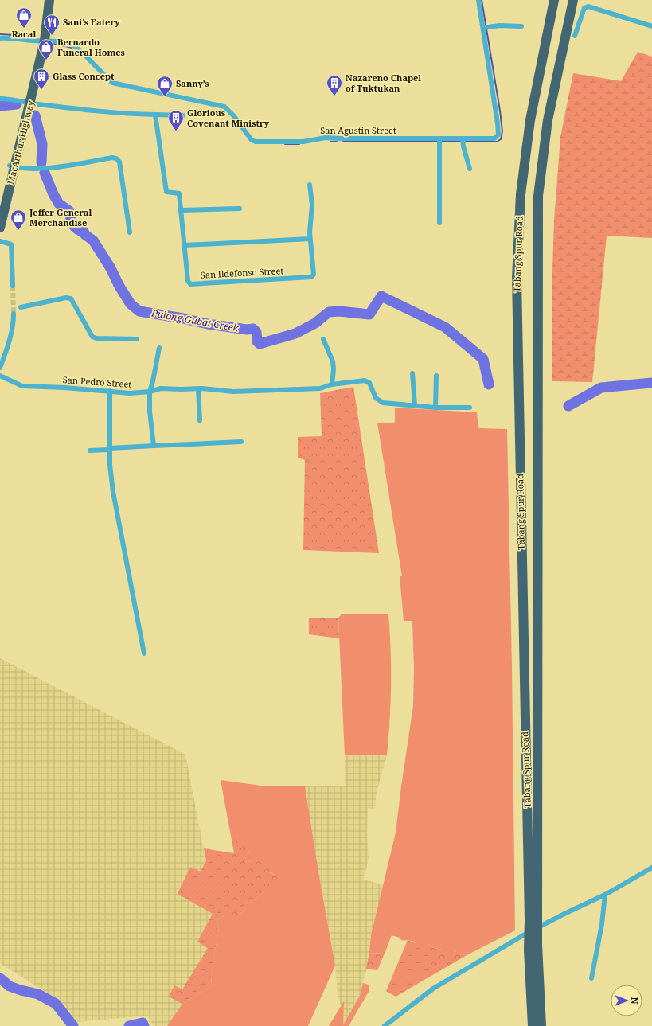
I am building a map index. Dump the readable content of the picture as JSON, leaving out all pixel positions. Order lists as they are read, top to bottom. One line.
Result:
{"streets":{"highway":["MacArthur Highway","Tabang Spur Road"],"street":["San Agustin Street","San Ildefonso Street","San Pedro Street"]},"crossings":[["San Agustin Street","MacArthur Highway"]],"water":["Pulong Gubat Creek"],"places":{"shop":["Racal","Bernardo Funeral Homes","Sanny’s","Jeffer General Merchandise"],"restaurant":["Sani’s Eatery"],"building":["Glass Concept","Nazareno Chapel of Tuktukan","Glorious Covenant Ministry"]},"north":"right"}
